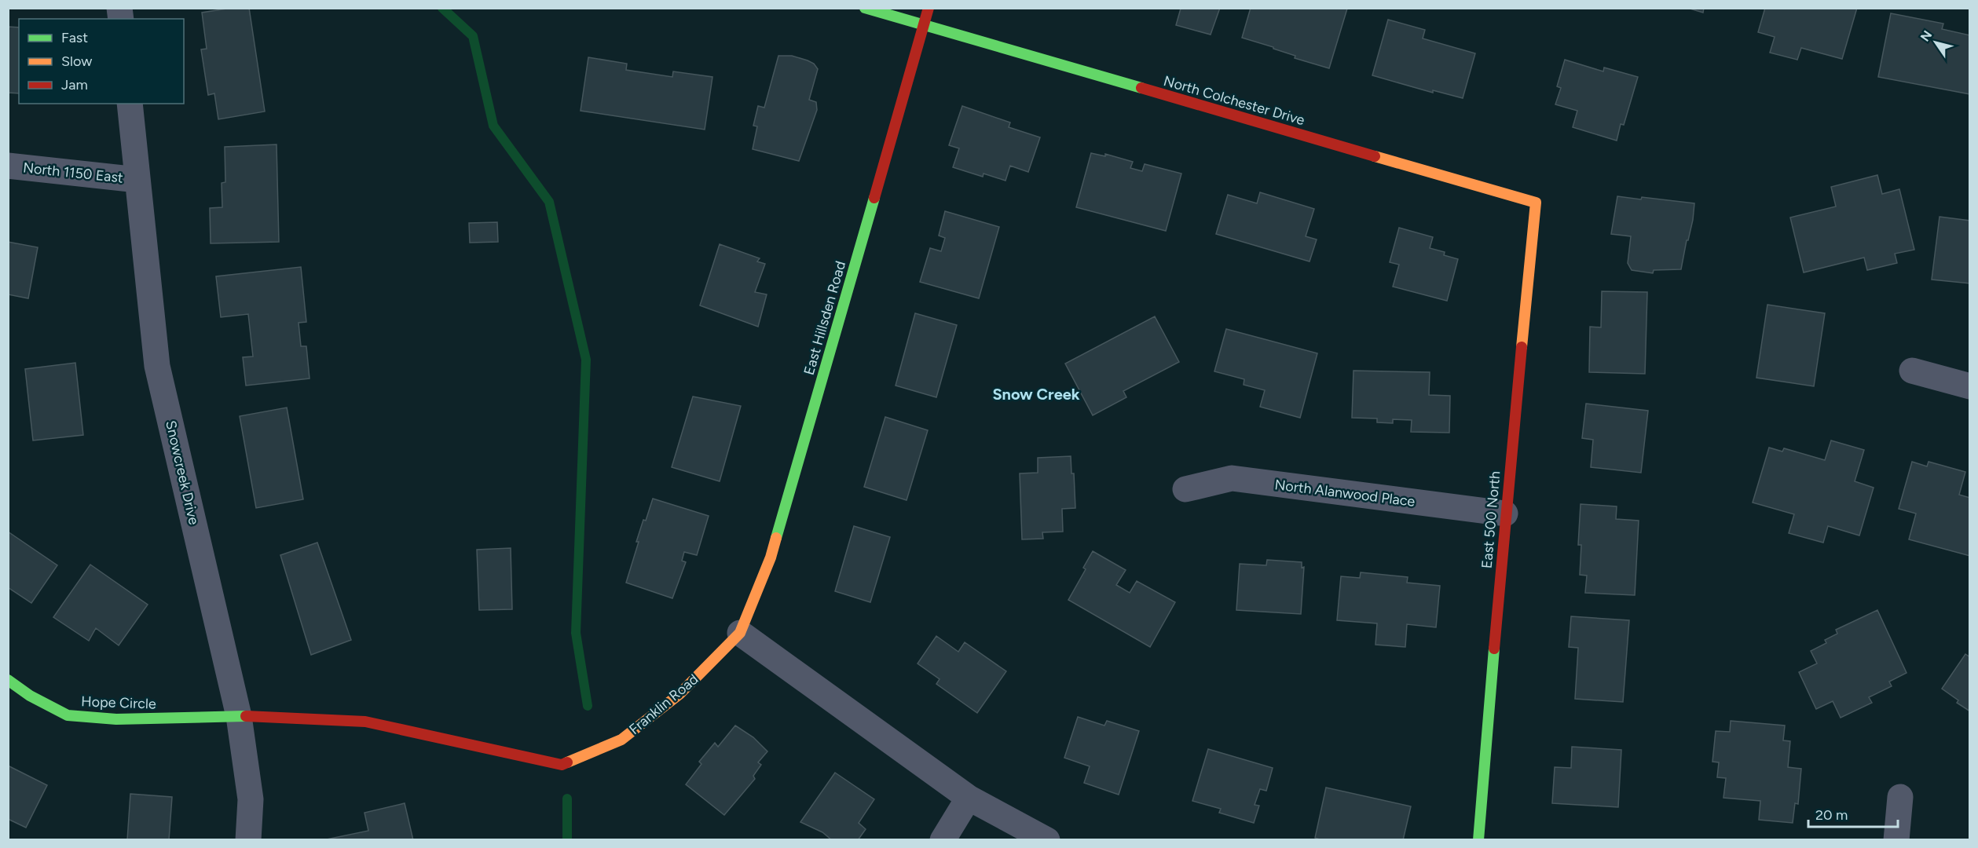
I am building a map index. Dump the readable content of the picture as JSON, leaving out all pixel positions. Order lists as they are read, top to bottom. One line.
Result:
{"streets":{"street":["North Colchester Drive","North 1150 East","East Hillsden Road","Snowcreek Drive","North Alanwood Place","East 500 North","Hope Circle","Franklin Road"]},"crossings":[["North Colchester Drive","East Hillsden Road"],["North Colchester Drive","East 500 North"],["North 1150 East","Snowcreek Drive"],["East Hillsden Road","Franklin Road"],["Snowcreek Drive","Hope Circle"],["Snowcreek Drive","Franklin Road"],["North Alanwood Place","East 500 North"],["Hope Circle","Franklin Road"]],"districts":["Snow Creek"],"legend":["Fast","Slow","Jam"],"scale_bar":"20 m","north":"top left"}
